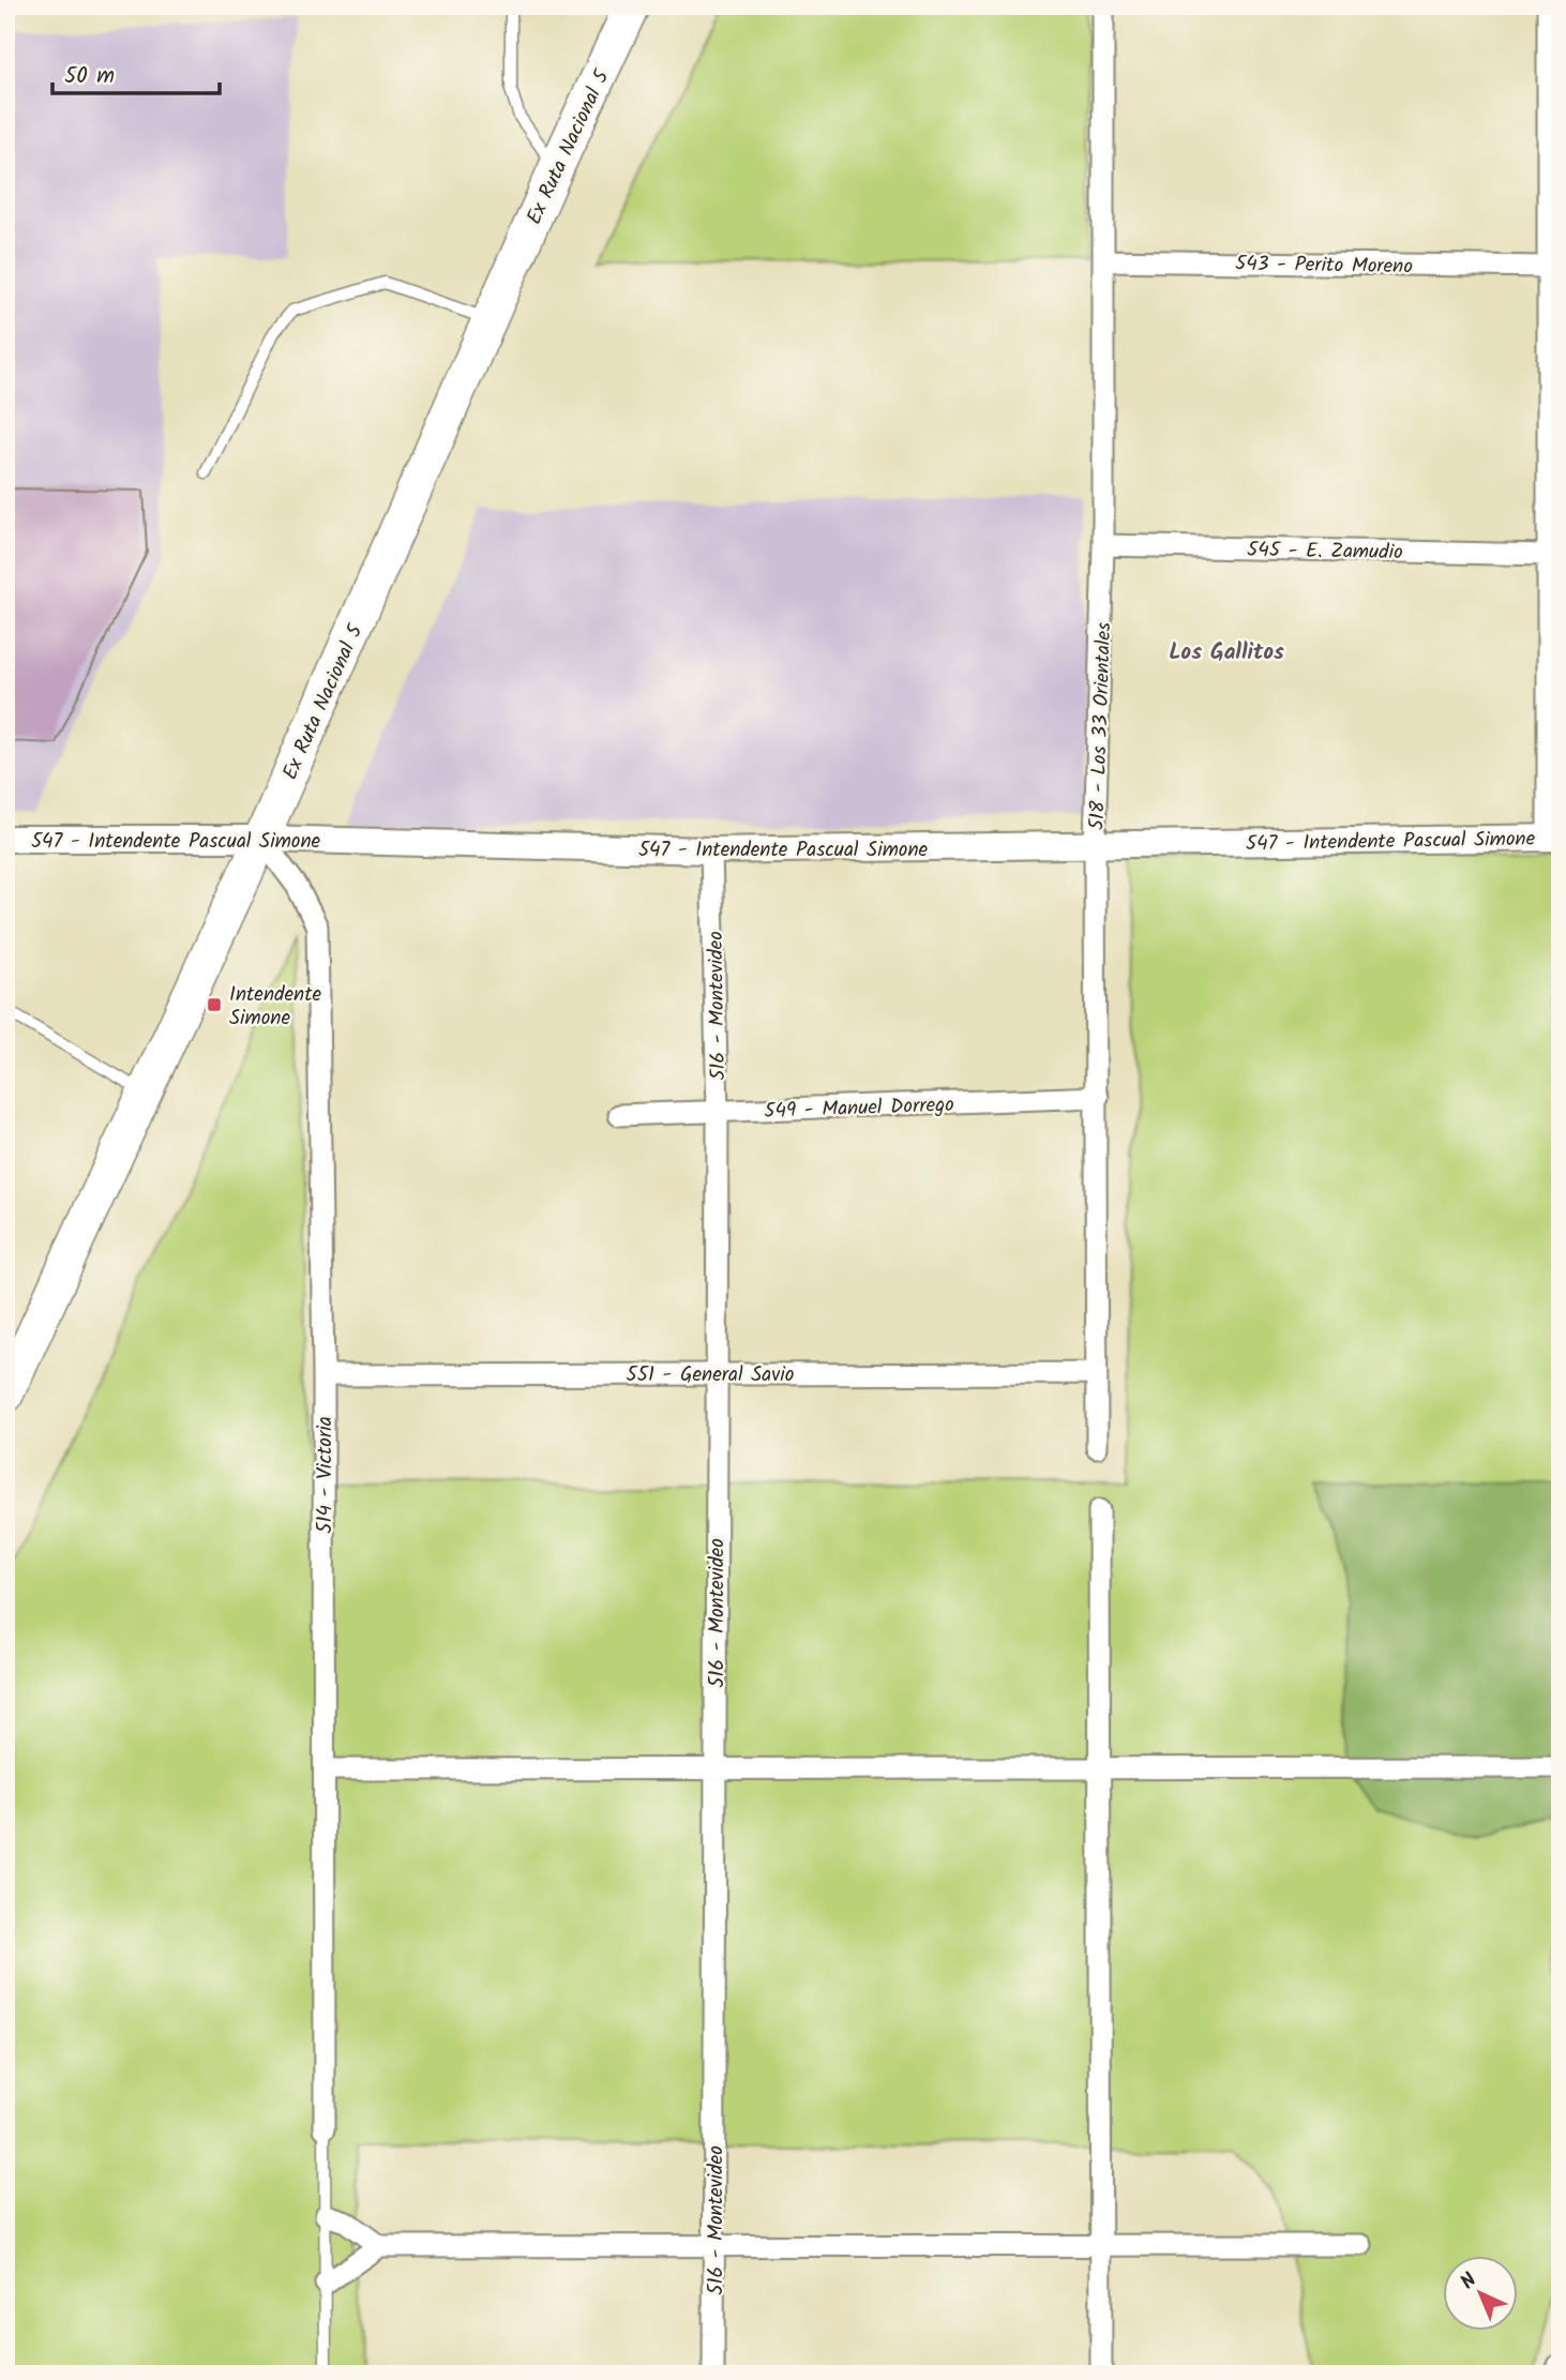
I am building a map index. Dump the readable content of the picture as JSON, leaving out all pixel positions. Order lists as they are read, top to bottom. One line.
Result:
{"streets":{"main road":["Ex Ruta Nacional 5"],"street":["543 - Perito Moreno","545 - E. Zamudio","518 - Los 33 Orientales","547 - Intendente Pascual Simone","516 - Montevideo","549 - Manuel Dorrego","551 - General Savio","514 - Victoria"]},"crossings":[["Ex Ruta Nacional 5","547 - Intendente Pascual Simone"],["Ex Ruta Nacional 5","514 - Victoria"],["543 - Perito Moreno","518 - Los 33 Orientales"],["545 - E. Zamudio","518 - Los 33 Orientales"],["518 - Los 33 Orientales","547 - Intendente Pascual Simone"],["518 - Los 33 Orientales","549 - Manuel Dorrego"],["518 - Los 33 Orientales","551 - General Savio"],["547 - Intendente Pascual Simone","516 - Montevideo"],["547 - Intendente Pascual Simone","514 - Victoria"],["516 - Montevideo","549 - Manuel Dorrego"],["516 - Montevideo","551 - General Savio"],["551 - General Savio","514 - Victoria"]],"districts":["Los Gallitos"],"places":{"transit":["Intendente Simone"]},"scale_bar":"50 m","north":"top left"}
